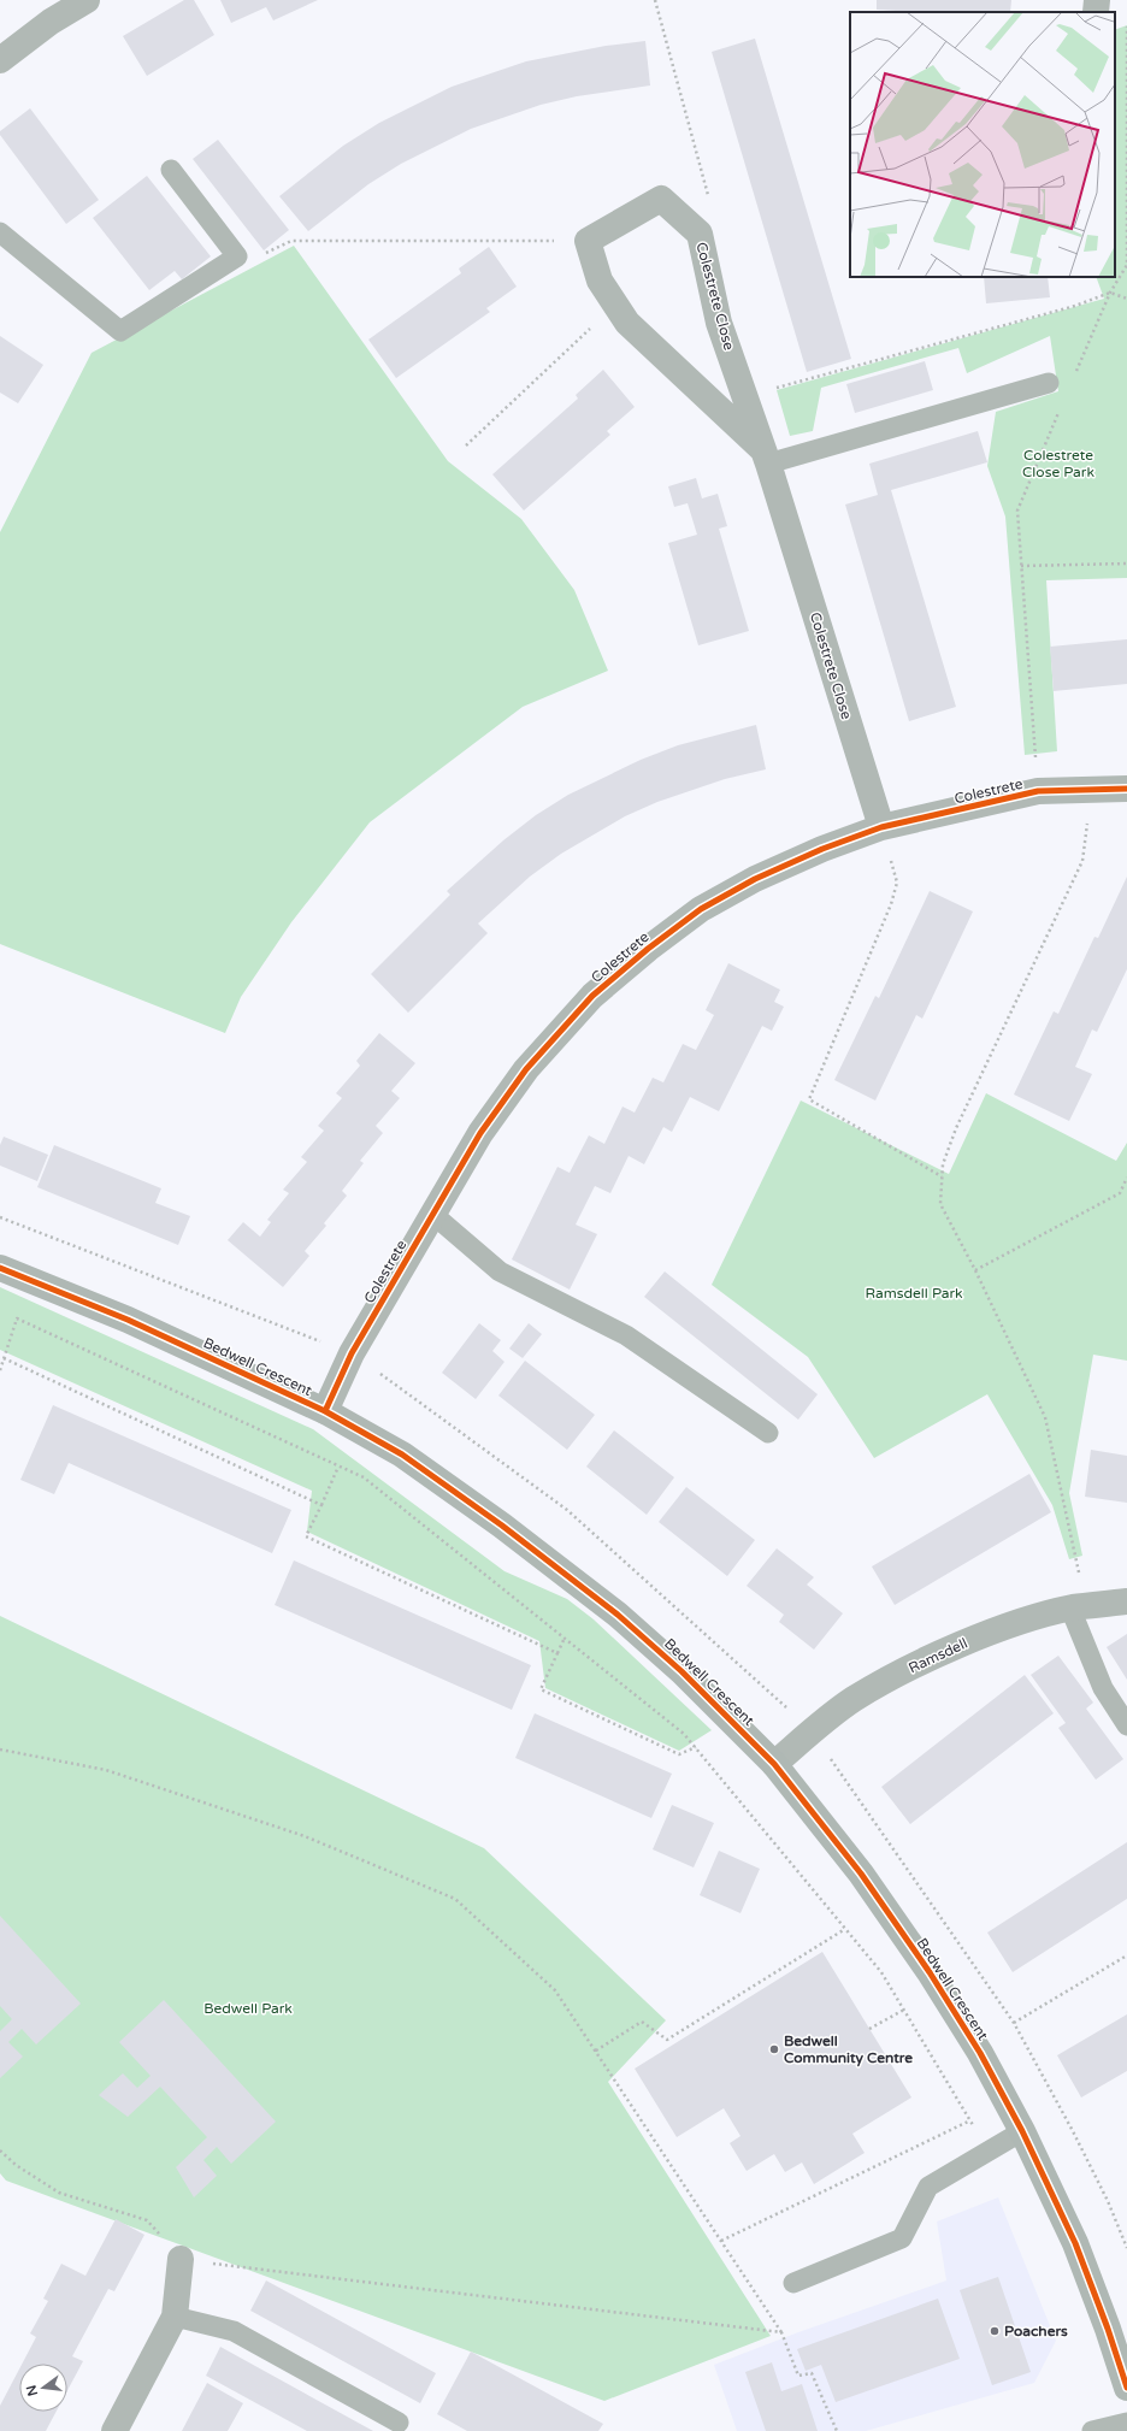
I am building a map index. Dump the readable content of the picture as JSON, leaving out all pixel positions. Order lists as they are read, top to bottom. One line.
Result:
{"streets":{"street":["Colestrete Close","Colestrete","Bedwell Crescent","Ramsdell"]},"crossings":[["Colestrete Close","Colestrete"],["Colestrete","Bedwell Crescent"],["Bedwell Crescent","Ramsdell"]],"parks":["Colestrete Close Park","Ramsdell Park","Bedwell Park"],"places":["Bedwell Community Centre","Poachers"],"north":"left"}
